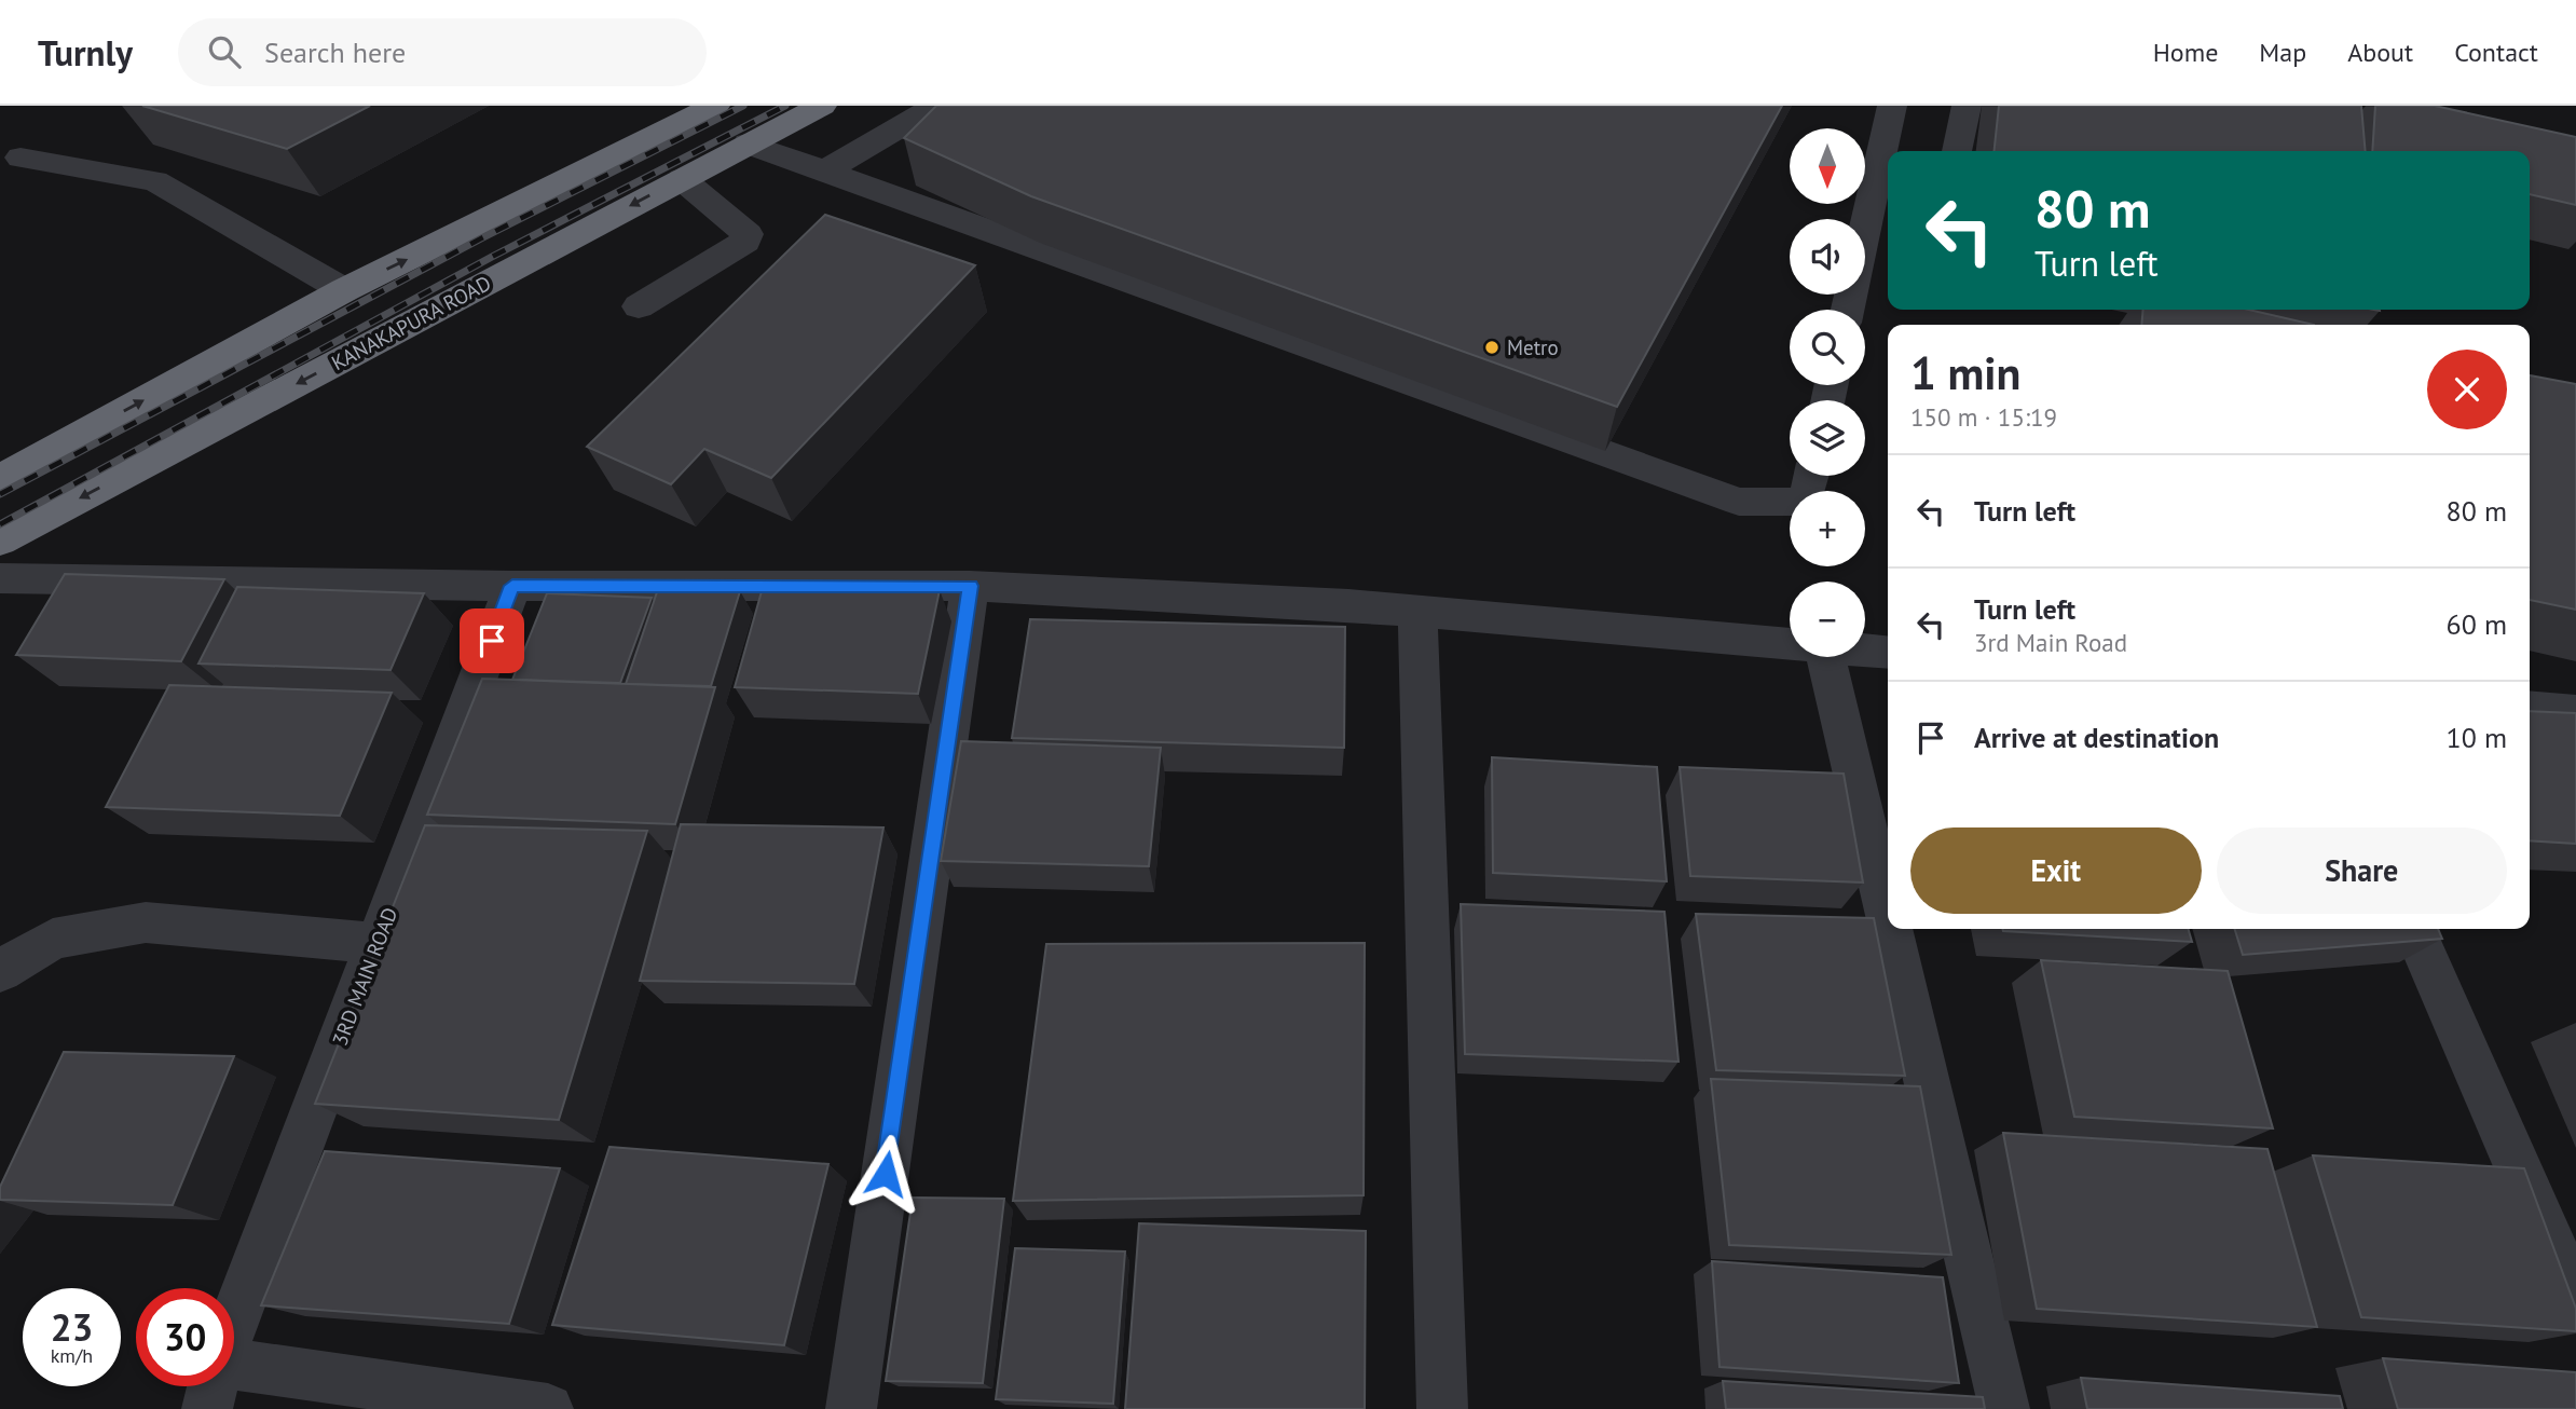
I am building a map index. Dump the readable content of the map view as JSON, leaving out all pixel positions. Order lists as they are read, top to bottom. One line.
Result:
{"streets":{"highway":["KANAKAPURA ROAD"],"street":["3RD MAIN ROAD"]},"places":["Metro"],"north":"bottom","page":{"header":"Turnly","search":"Search here","nav":["Home","Map","About","Contact"],"map_buttons":["+","−"],"turn":["80 m","Turn left"],"heading":["1 min","150 m · 15:19"],"list":[{"name":"Turn left","value":"80 m"},{"name":"Turn left","note":"3rd Main Road","value":"60 m"},{"name":"Arrive at destination","value":"10 m"}],"buttons":["Exit","Share"],"speed":"23 km/h","limit":"30"}}
